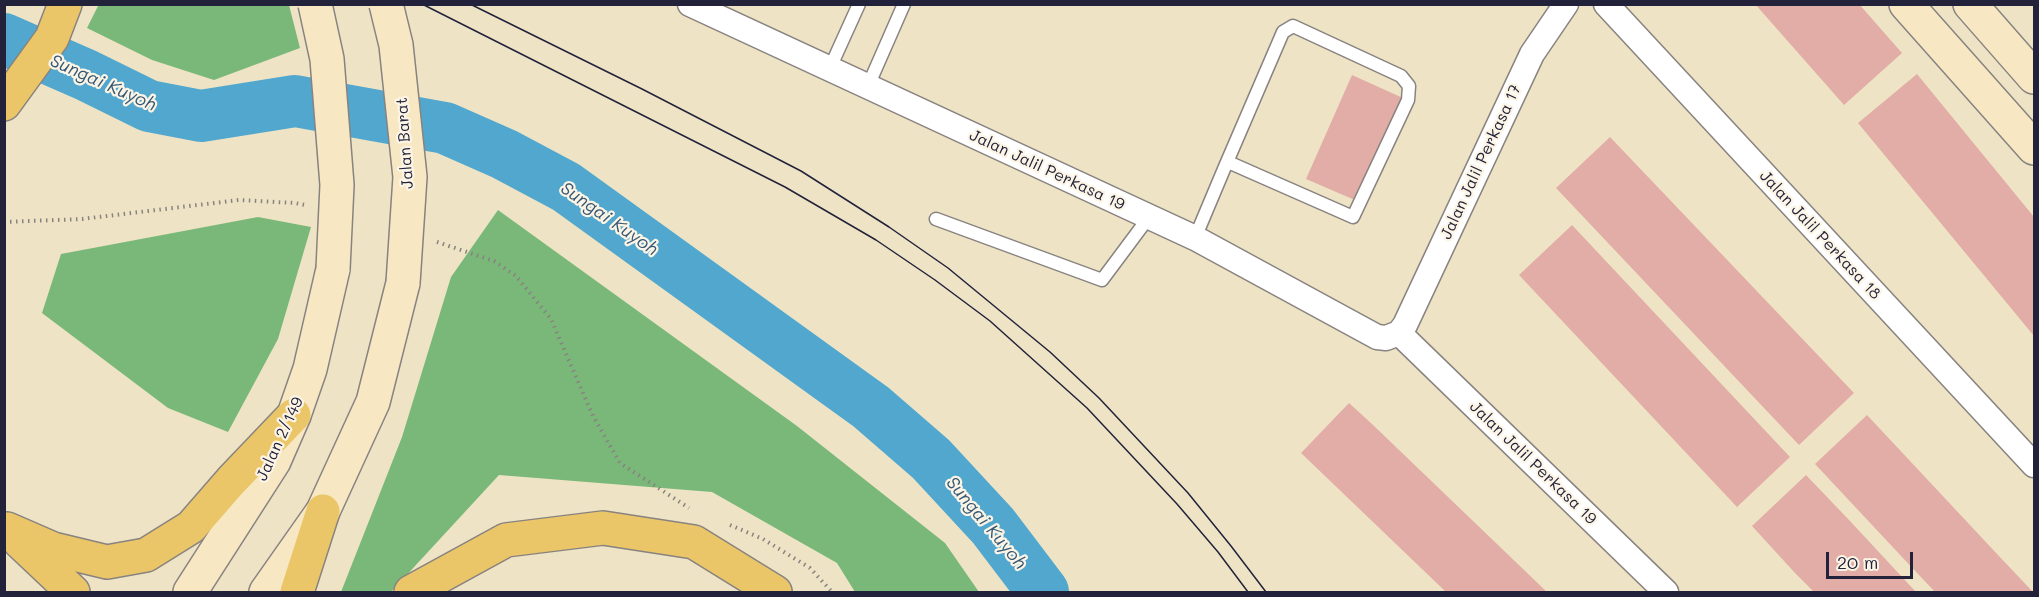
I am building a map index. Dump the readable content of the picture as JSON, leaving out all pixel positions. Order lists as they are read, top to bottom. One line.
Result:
{"streets":{"main road":["Jalan Barat","Jalan 2/149"],"street":["Jalan Jalil Perkasa 17","Jalan Jalil Perkasa 19","Jalan Jalil Perkasa 18"]},"crossings":[["Jalan Jalil Perkasa 17","Jalan Jalil Perkasa 19"]],"water":["Sungai Kuyoh"],"scale_bar":"20 m"}
